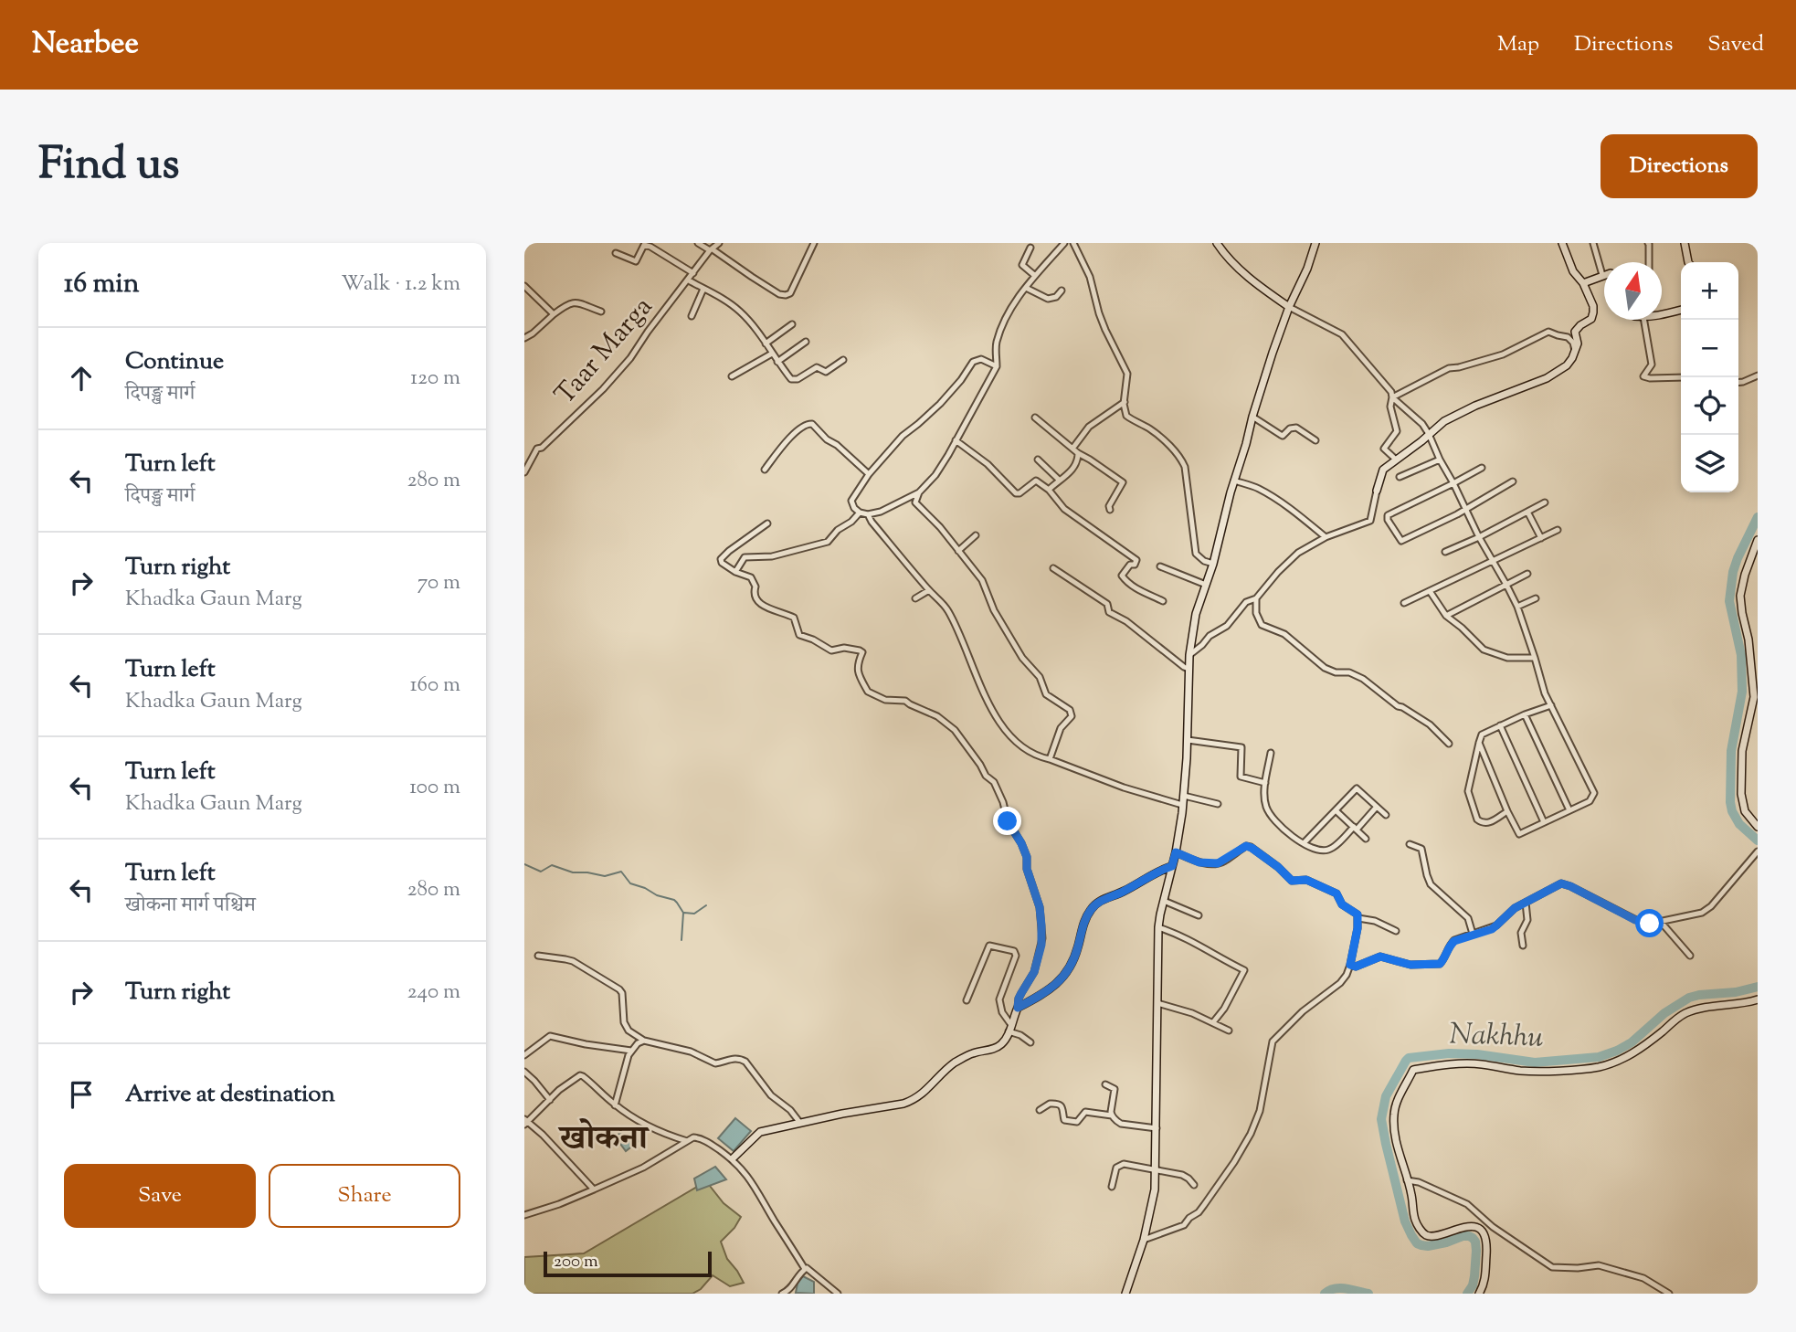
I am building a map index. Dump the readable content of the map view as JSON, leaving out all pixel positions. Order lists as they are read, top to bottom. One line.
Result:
{"streets":{"street":["Taar Marga"]},"districts":["खोकना"],"water":["Nakhhu"],"scale_bar":"200 m","north":"top","page":{"header":"Nearbee","nav":["Map","Directions","Saved"],"title":"Find us","buttons":["Directions",["Save","Share"]],"heading":["16 min","Walk · 1.2 km"],"map_buttons":["+","−"],"list":[["Continue","दिपङ्ख मार्ग","120 m"],["Turn left","दिपङ्ख मार्ग","280 m"],["Turn right","Khadka Gaun Marg","70 m"],["Turn left","Khadka Gaun Marg","160 m"],["Turn left","Khadka Gaun Marg","100 m"],["Turn left","खोकना मार्ग पश्चिम","280 m"],["Turn right","240 m"],"Arrive at destination"],"scale":"200 m"}}
